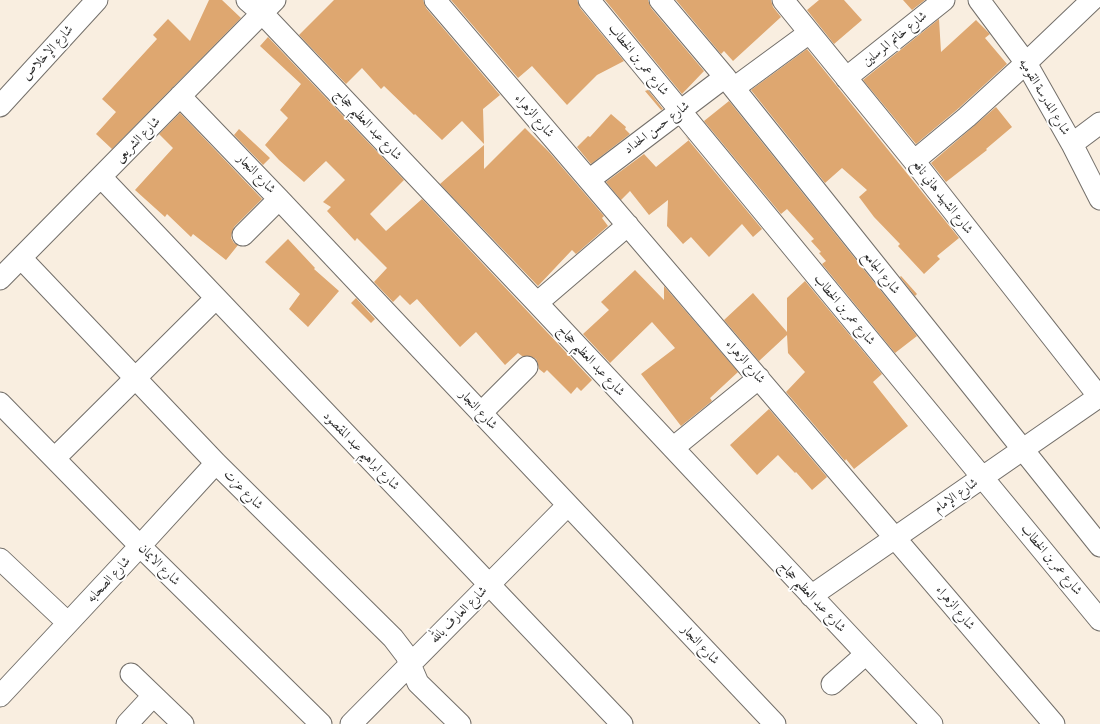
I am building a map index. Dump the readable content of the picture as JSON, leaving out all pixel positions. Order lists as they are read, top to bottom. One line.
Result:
{"streets":{"street":["شارع خاتم المرسلين","شارع الإخلاص","شارع عمر بن الخطاب","شارع المدرسة القوميه","شارع الزهراء","شارع عبد العظيم حجاج","شارع حسن الحداد","شارع الشريعى","شارع النجار","شارع الشهيد هاني نافع","شارع الجامع","شارع ابراهيم عبد المقصود","شارع عزت","شارع الإمام","شارع الايمان","شارع الصحابه","شارع العارف بالله"]},"crossings":[["شارع خاتم المرسلين","شارع الشهيد هاني نافع"],["شارع عمر بن الخطاب","شارع حسن الحداد"],["شارع عمر بن الخطاب","شارع الإمام"],["شارع الزهراء","شارع حسن الحداد"],["شارع الزهراء","شارع الإمام"],["شارع عبد العظيم حجاج","شارع الشريعى"],["شارع عبد العظيم حجاج","شارع الإمام"],["شارع حسن الحداد","شارع الشهيد هاني نافع"],["شارع حسن الحداد","شارع الجامع"],["شارع الشريعى","شارع النجار"],["شارع الشريعى","شارع ابراهيم عبد المقصود"],["شارع الشريعى","شارع عزت"],["شارع النجار","شارع العارف بالله"],["شارع الشهيد هاني نافع","شارع الإمام"],["شارع الجامع","شارع الإمام"],["شارع ابراهيم عبد المقصود","شارع العارف بالله"],["شارع عزت","شارع الصحابه"],["شارع عزت","شارع العارف بالله"],["شارع الايمان","شارع الصحابه"]]}
